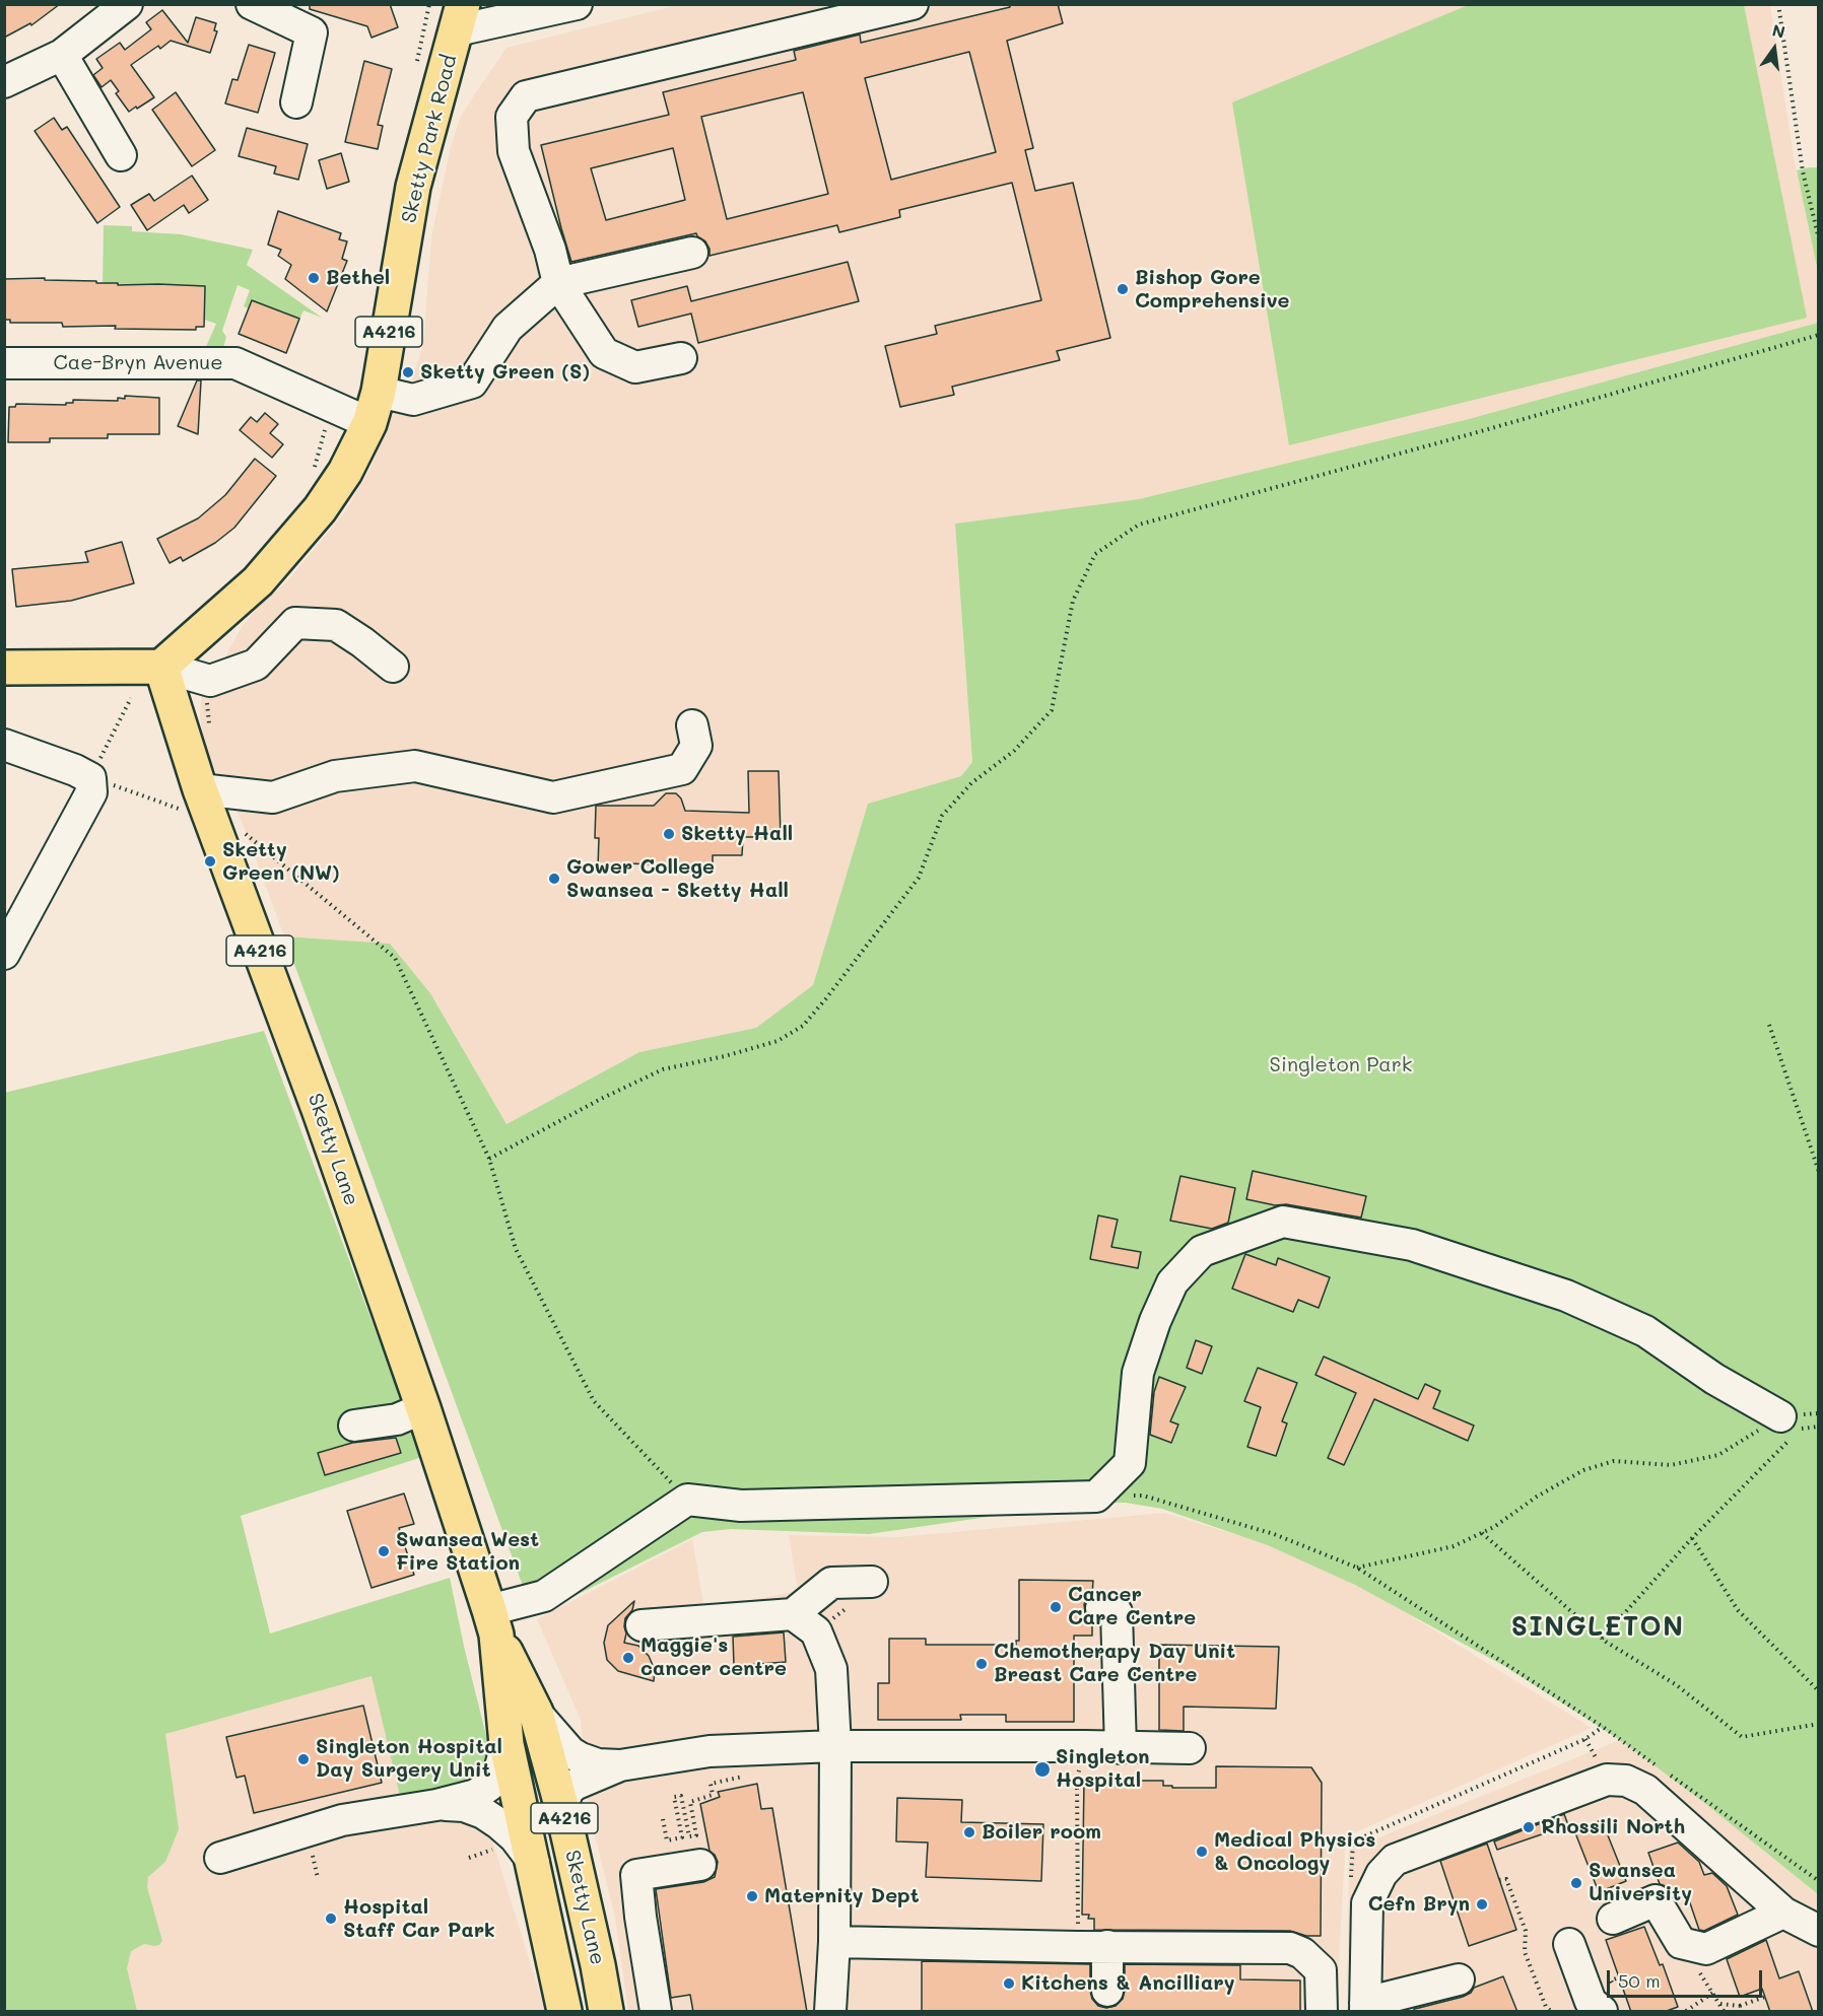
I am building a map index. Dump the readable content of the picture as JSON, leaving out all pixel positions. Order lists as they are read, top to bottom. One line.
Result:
{"streets":{"main road":["Sketty Park Road","A4216","Sketty Lane"],"street":["Cae-Bryn Avenue"]},"crossings":[["Sketty Park Road","Cae-Bryn Avenue"],["Sketty Park Road","Sketty Lane"]],"districts":["SINGLETON"],"parks":["Singleton Park"],"places":["Bethel","Bishop Gore Comprehensive","Sketty Green (S)","Sketty Hall","Sketty Green (NW)","Gower College Swansea - Sketty Hall","Swansea West Fire Station","Cancer Care Centre","Maggie's cancer centre","Chemotherapy Day Unit Breast Care Centre","Singleton Hospital Day Surgery Unit","Singleton Hospital","Rhossili North","Boiler room","Medical Physics & Oncology","Swansea University","Maternity Dept","Cefn Bryn","Hospital Staff Car Park","Kitchens & Ancilliary"],"scale_bar":"50 m","north":"top"}
